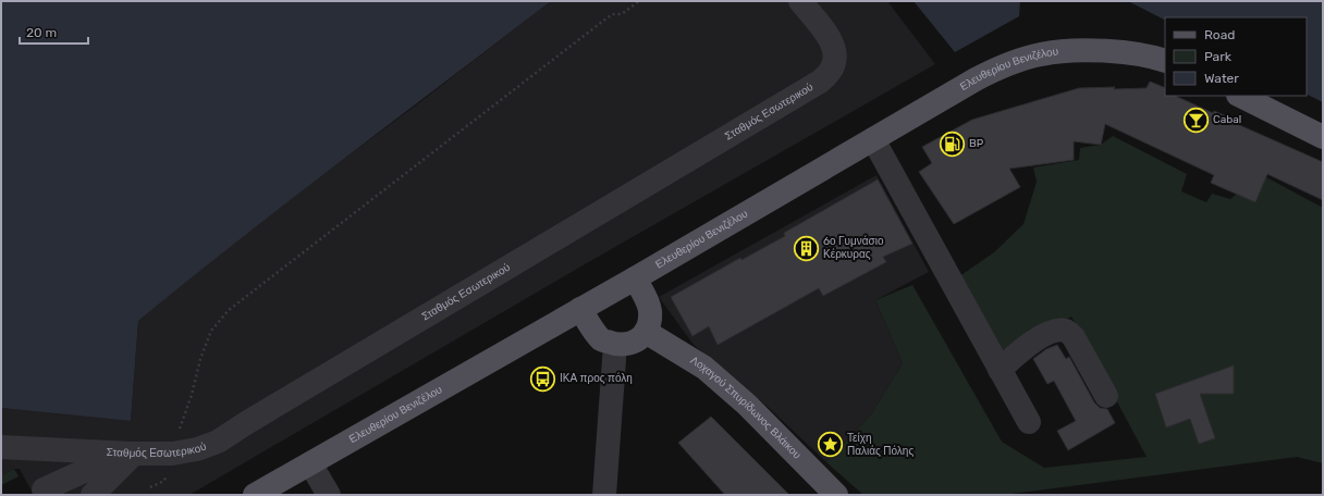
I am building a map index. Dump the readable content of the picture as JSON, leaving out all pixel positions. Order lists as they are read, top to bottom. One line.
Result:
{"streets":{"main road":["Ελευθερίου Βενιζέλου","Λοχαγού Σπυρίδωνος Βλάικου"],"street":["Σταθμός Εσωτερικού"]},"places":{"bar":["Cabal"],"fuel station":["BP"],"building":["6ο Γυμνάσιο Κέρκυρας"],"bus stop":["ΙΚΑ προς πόλη"],"place":["Τείχη Παλιάς Πόλης"]},"legend":["Road","Park","Water"],"scale_bar":"20 m"}
